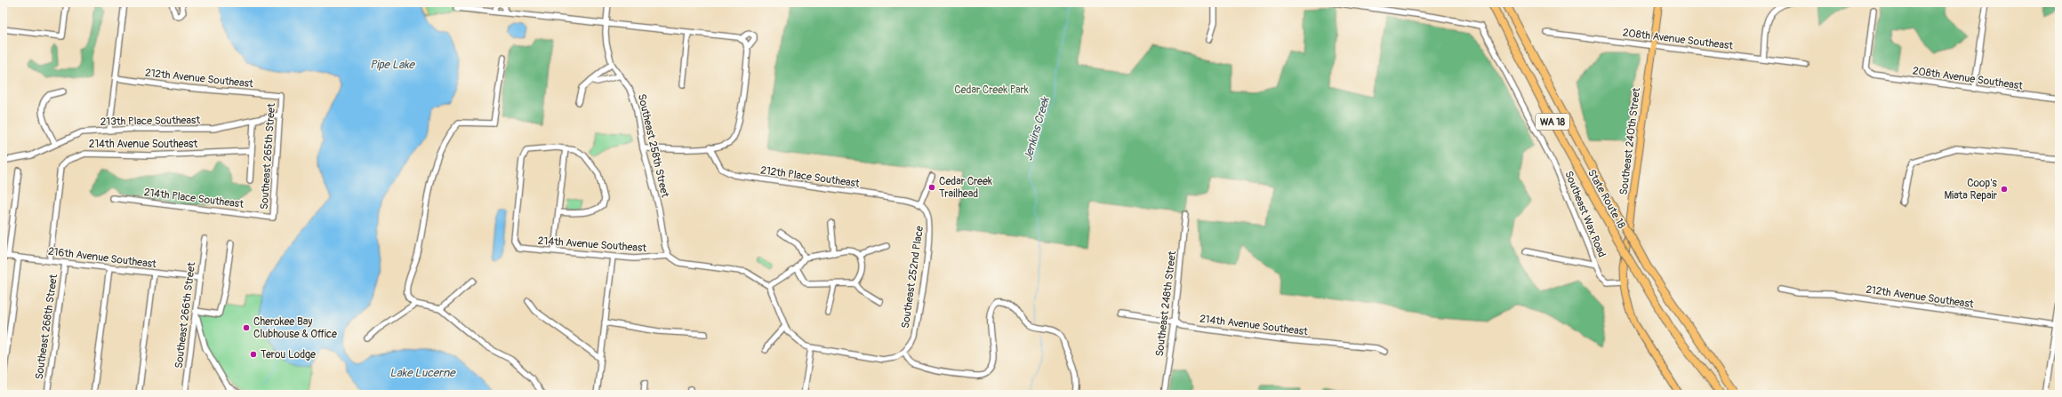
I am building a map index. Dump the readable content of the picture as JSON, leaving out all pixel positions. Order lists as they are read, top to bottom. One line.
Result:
{"streets":{"highway":["WA 18","State Route 18"],"main road":["Southeast 240th Street"],"street":["208th Avenue Southeast","212th Avenue Southeast","213th Place Southeast","214th Avenue Southeast","Southeast 258th Street","Southeast 265th Street","212th Place Southeast","214th Place Southeast","Southeast Wax Road","216th Avenue Southeast","Southeast 252nd Place","Southeast 248th Street","Southeast 266th Street","Southeast 268th Street"]},"crossings":[["208th Avenue Southeast","Southeast 240th Street"],["212th Avenue Southeast","Southeast 265th Street"],["213th Place Southeast","Southeast 265th Street"],["Southeast 240th Street","Southeast Wax Road"],["214th Avenue Southeast","Southeast 258th Street"],["214th Avenue Southeast","216th Avenue Southeast"],["214th Avenue Southeast","Southeast 248th Street"],["Southeast 265th Street","214th Place Southeast"],["212th Place Southeast","Southeast 252nd Place"],["216th Avenue Southeast","Southeast 266th Street"],["216th Avenue Southeast","Southeast 268th Street"]],"water":["Pipe Lake","Jenkins Creek","Lake Lucerne"],"parks":["Cedar Creek Park"],"places":["Cedar Creek Trailhead","Coop's Miata Repair","Cherokee Bay Clubhouse & Office","Terou Lodge"]}
